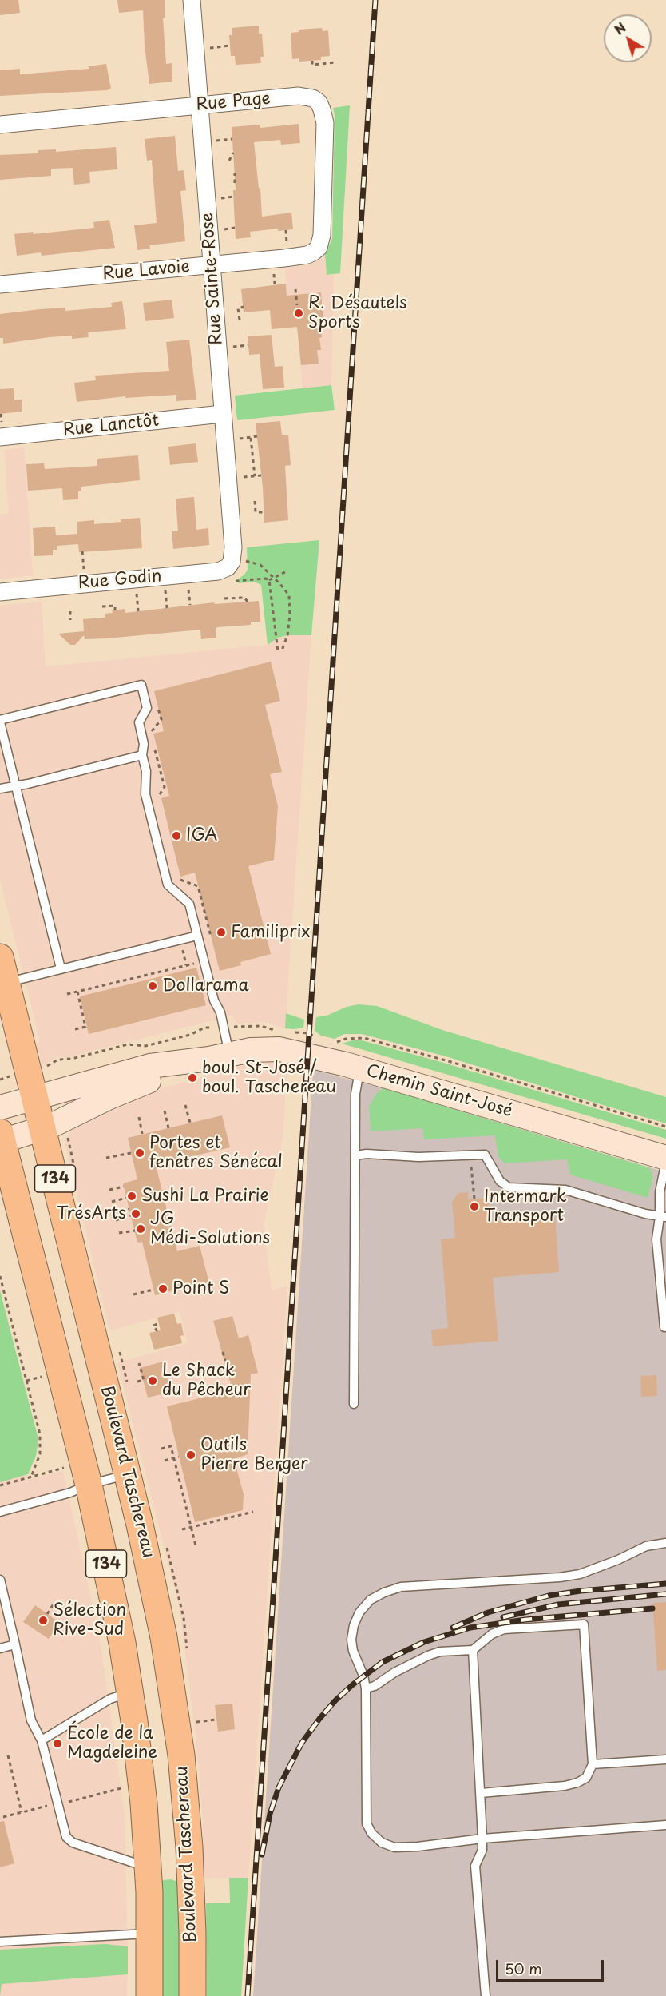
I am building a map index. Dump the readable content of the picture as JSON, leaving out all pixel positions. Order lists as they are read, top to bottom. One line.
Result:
{"streets":{"main road":["134","Boulevard Taschereau"],"street":["Rue Page","Rue Lavoie","Rue Sainte-Rose","Rue Lanctôt","Rue Godin","Chemin Saint-José"]},"crossings":[["Rue Page","Rue Lavoie"],["Rue Page","Rue Sainte-Rose"],["Rue Lavoie","Rue Sainte-Rose"],["Rue Sainte-Rose","Rue Lanctôt"],["Rue Sainte-Rose","Rue Godin"],["Chemin Saint-José","134"],["Chemin Saint-José","Boulevard Taschereau"]],"places":["R. Désautels Sports","IGA","Familiprix","Dollarama","boul. St-José / boul. Taschereau","Portes et fenêtres Sénécal","Sushi La Prairie","Intermark Transport","TrésArts","JG Médi-Solutions","Point S","Le Shack du Pêcheur","Outils Pierre Berger","Sélection Rive-Sud","École de la Magdeleine"],"scale_bar":"50 m","north":"top left"}
